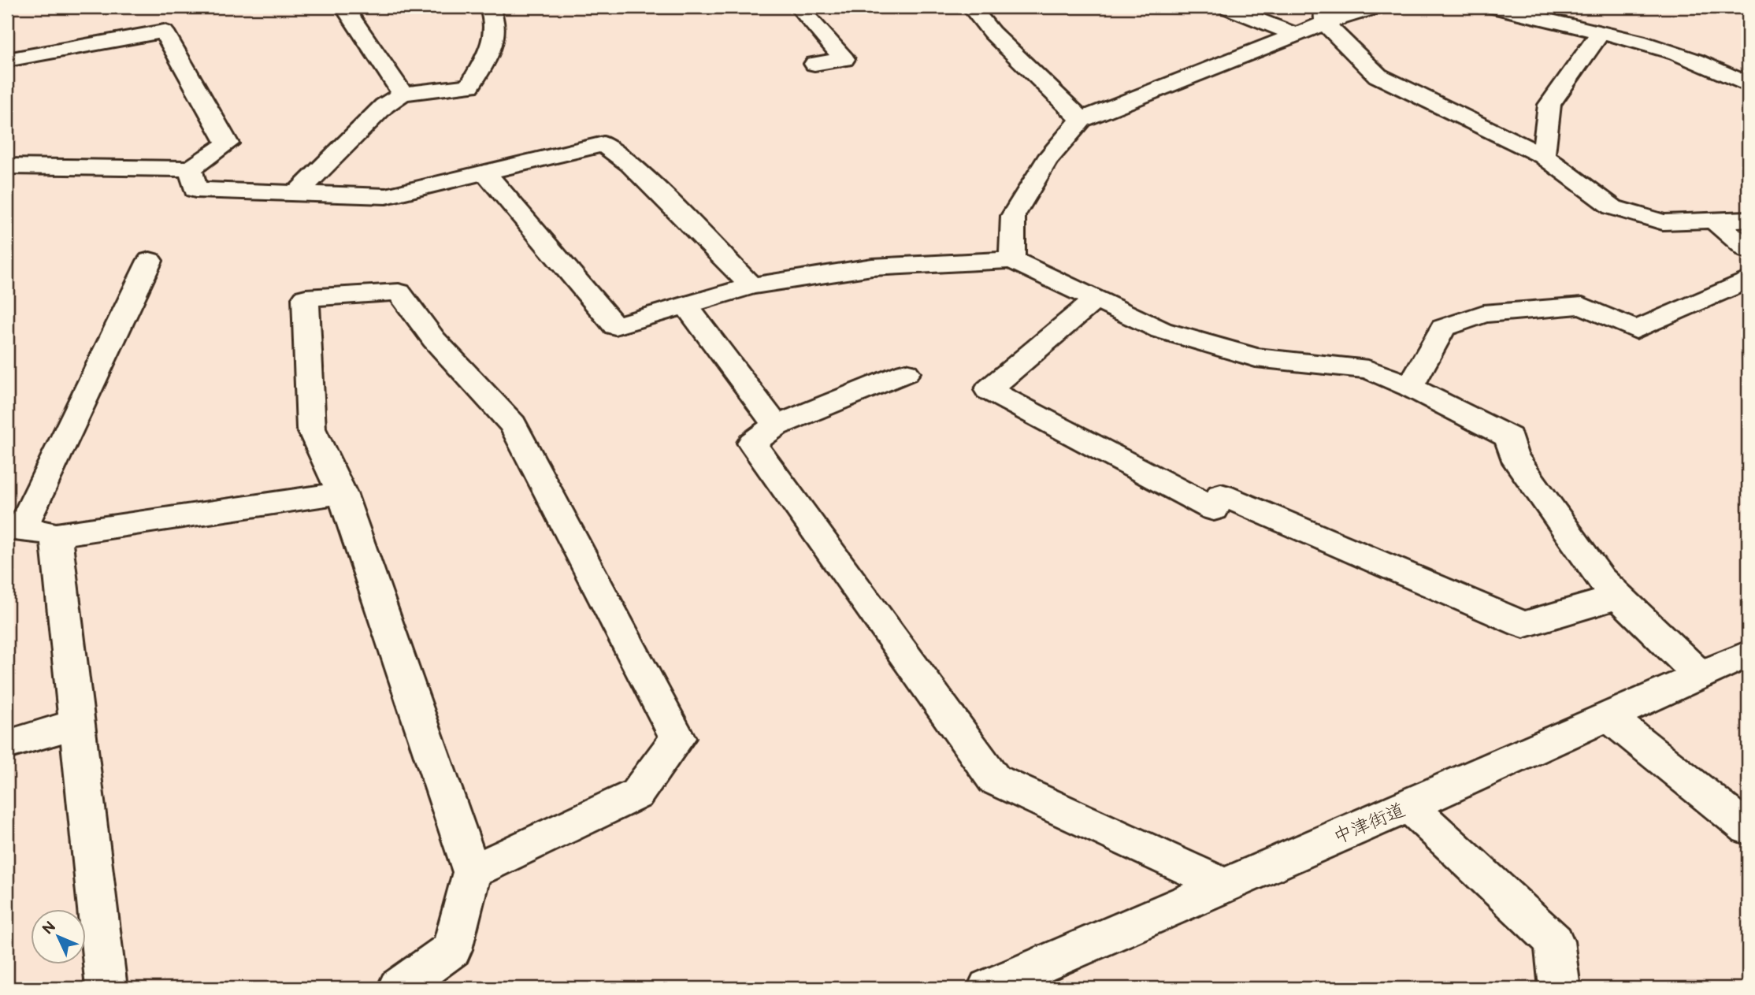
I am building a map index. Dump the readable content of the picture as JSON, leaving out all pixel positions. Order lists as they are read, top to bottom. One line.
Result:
{"streets":{"street":["中津街道"]},"north":"top left"}
